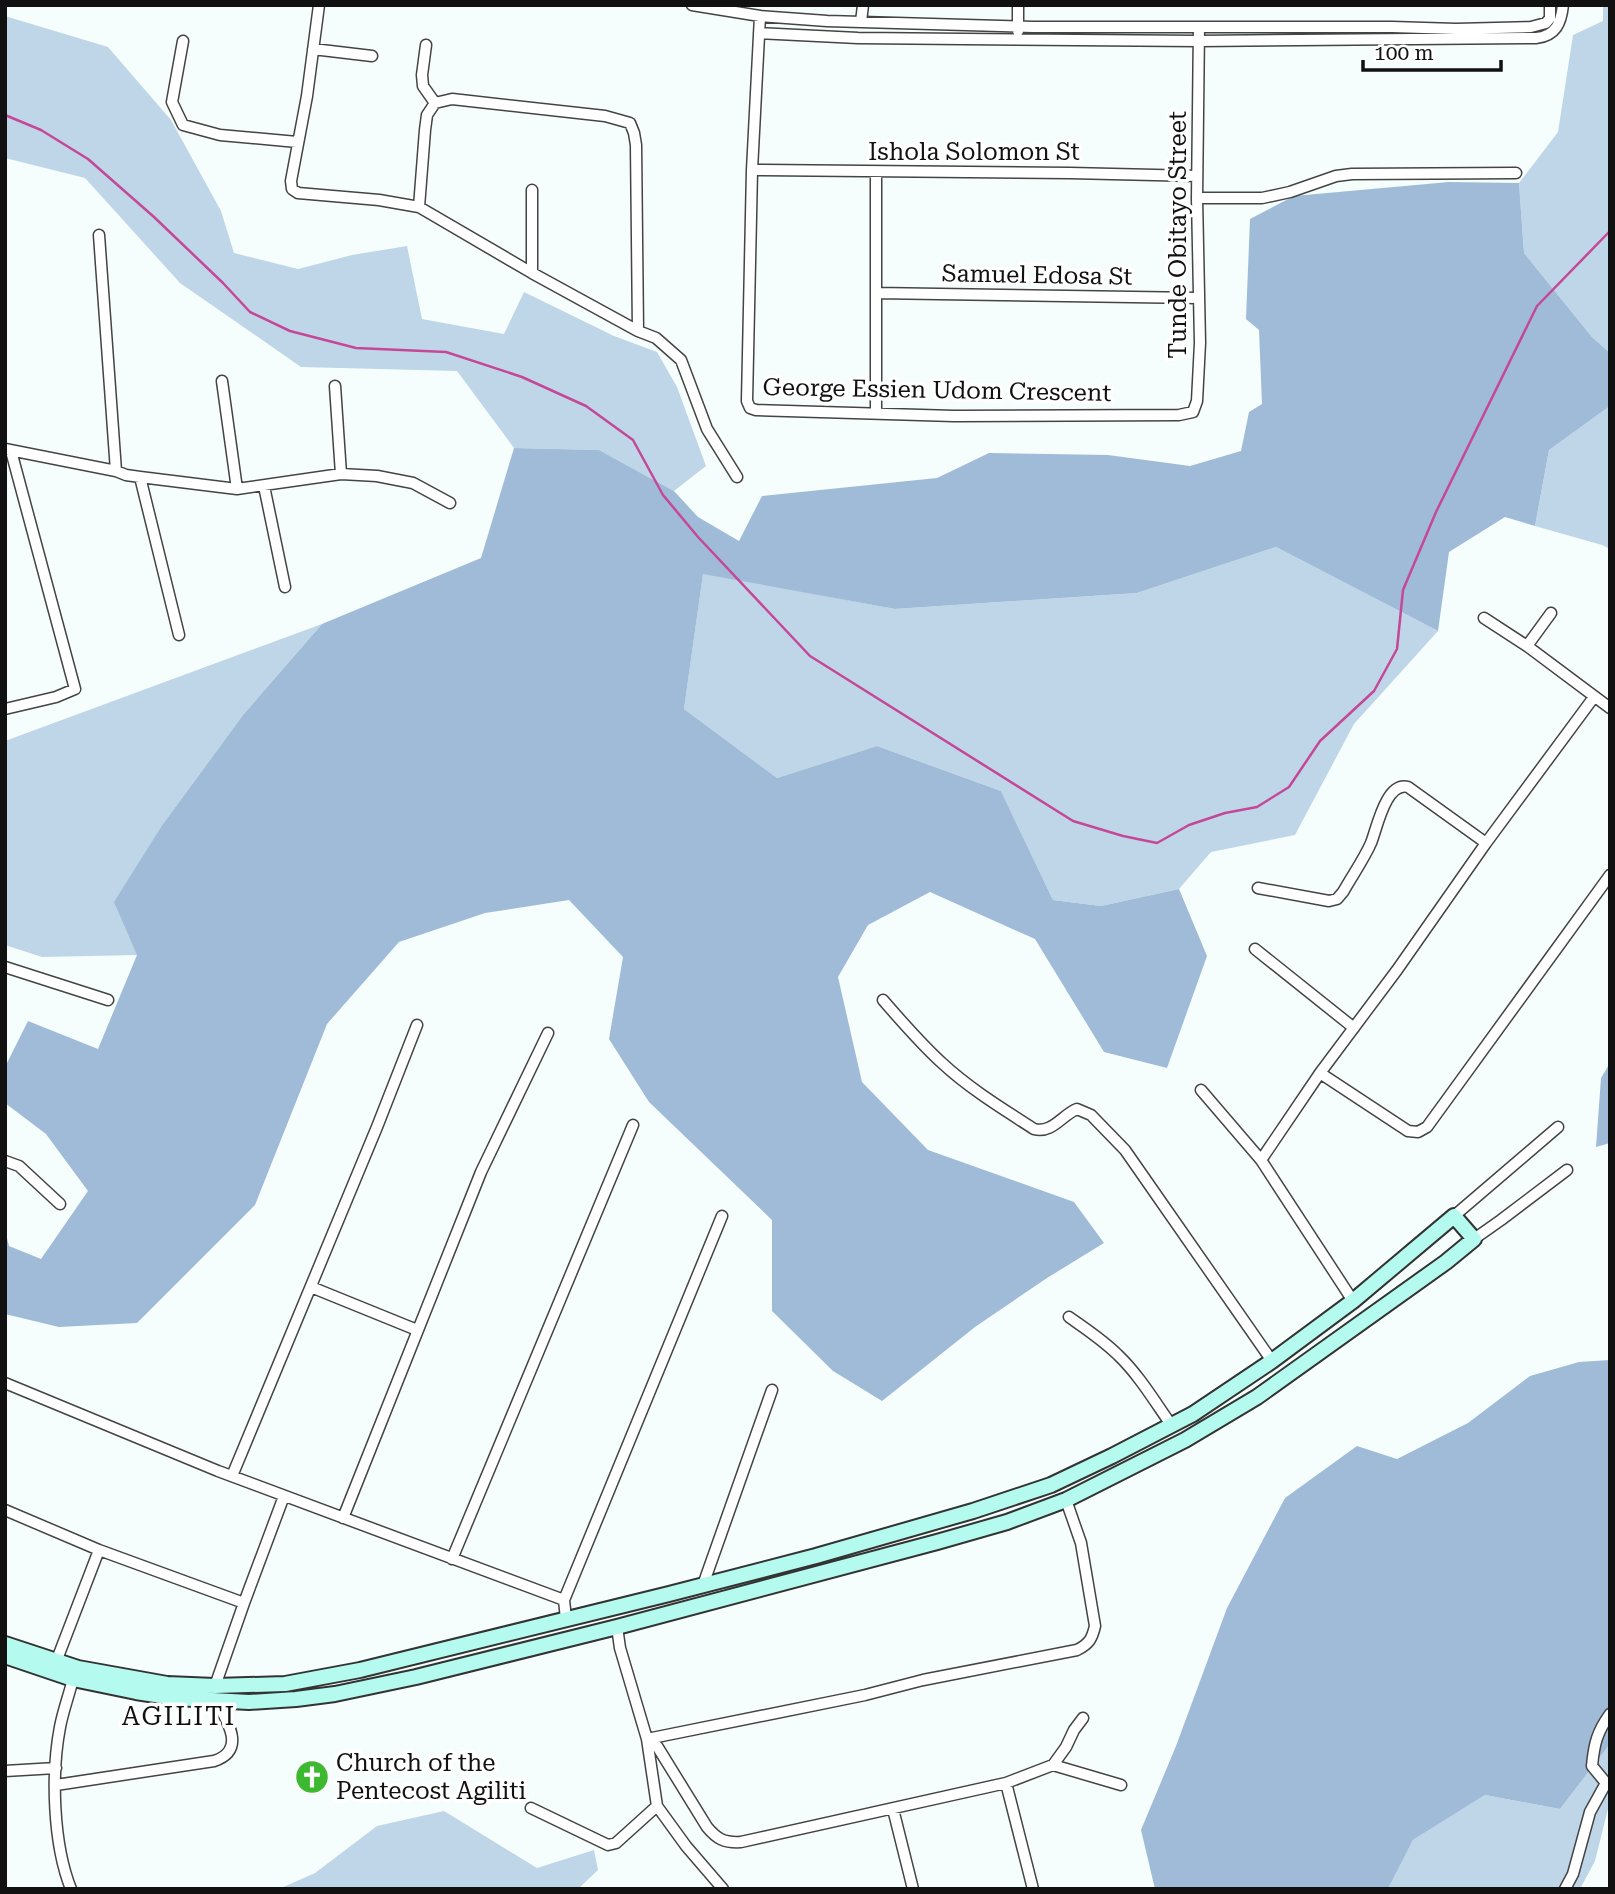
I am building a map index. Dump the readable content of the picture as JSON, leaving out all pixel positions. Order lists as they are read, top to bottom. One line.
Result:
{"streets":{"street":["Ishola Solomon St","Tunde Obitayo Street","Samuel Edosa St","George Essien Udom Crescent"]},"crossings":[["Ishola Solomon St","Tunde Obitayo Street"],["Ishola Solomon St","George Essien Udom Crescent"],["Tunde Obitayo Street","Samuel Edosa St"],["Tunde Obitayo Street","George Essien Udom Crescent"]],"districts":["AGILITI"],"places":{"church":["Church of the Pentecost Agiliti"]},"scale_bar":"100 m"}
